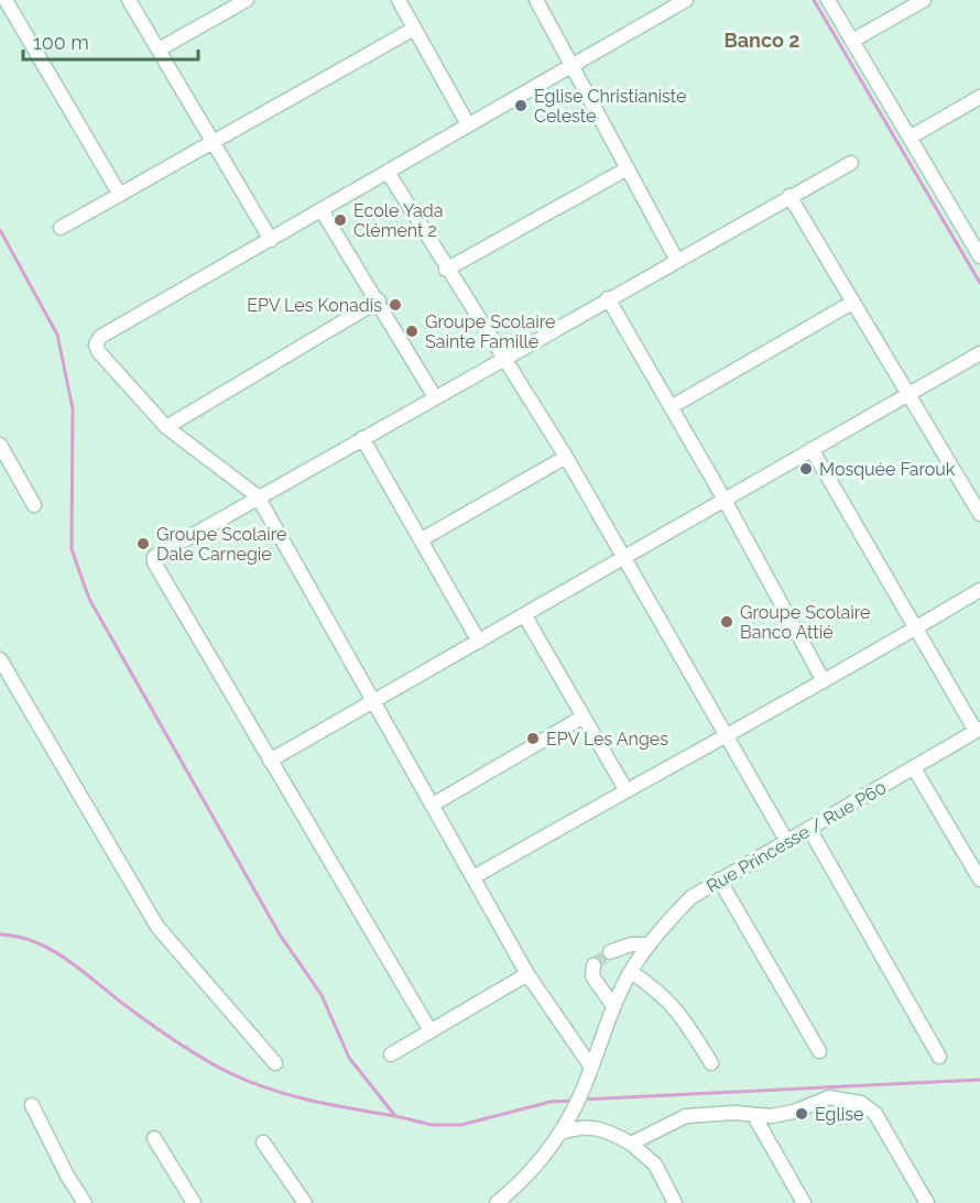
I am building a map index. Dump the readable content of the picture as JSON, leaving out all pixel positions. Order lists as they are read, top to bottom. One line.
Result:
{"streets":{"street":["Rue Princesse / Rue P60"]},"districts":["Banco 2"],"places":["Eglise Christianiste Celeste","Ecole Yada Clément 2","EPV Les Konadis","Groupe Scolaire Sainte Famille","Mosquée Farouk","Groupe Scolaire Dale Carnegie","Groupe Scolaire Banco Attié","EPV Les Anges","Eglise"],"scale_bar":"100 m"}
